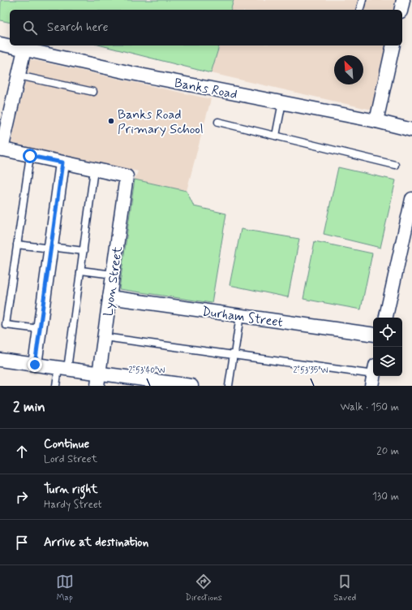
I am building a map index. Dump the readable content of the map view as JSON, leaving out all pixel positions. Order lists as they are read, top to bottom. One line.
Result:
{"streets":{"street":["Banks Road","Lyon Street","Durham Street"]},"crossings":[["Lyon Street","Durham Street"]],"places":["Banks Road Primary School"],"north":"top left","page":{"search":"Search here","heading":["2 min","Walk · 150 m"],"list":[["Continue","Lord Street","20 m"],["Turn right","Hardy Street","130 m"],"Arrive at destination"],"nav":["Map","Directions","Saved"]},"coordinates":["2°53'40\"W","2°53'35\"W"]}
